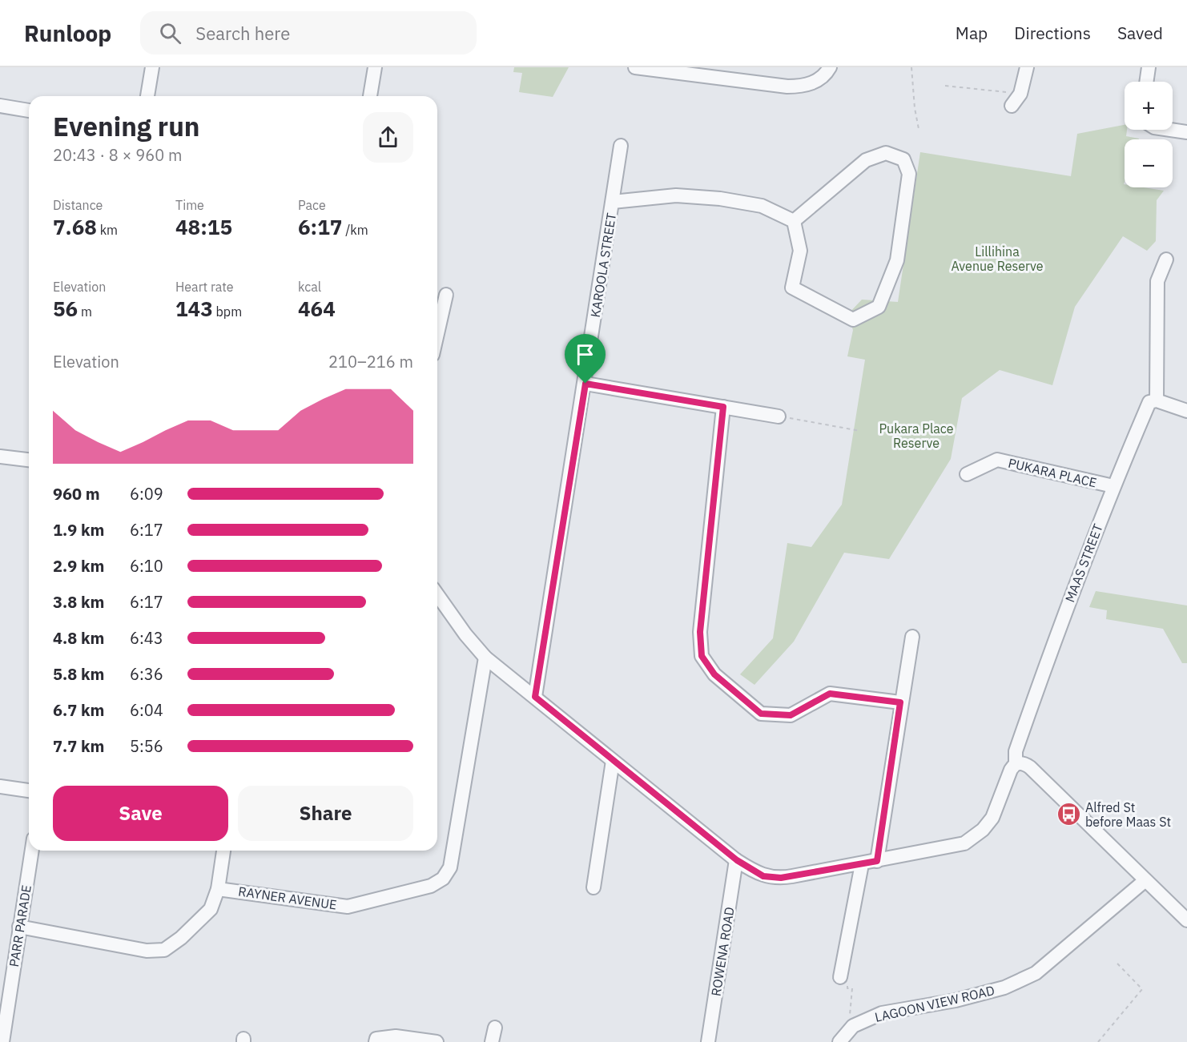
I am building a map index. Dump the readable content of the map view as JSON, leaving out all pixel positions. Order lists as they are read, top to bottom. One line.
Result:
{"streets":{"street":["KAROOLA STREET","PUKARA PLACE","MAAS STREET","RAYNER AVENUE","PARR PARADE","ROWENA ROAD","LAGOON VIEW ROAD"]},"crossings":[["KAROOLA STREET","MAAS STREET"],["PUKARA PLACE","MAAS STREET"],["MAAS STREET","RAYNER AVENUE"],["MAAS STREET","ROWENA ROAD"]],"parks":["Lillihina Avenue Reserve","Pukara Place Reserve"],"places":{"bus stop":["Alfred St before Maas St"]},"page":{"header":"Runloop","search":"Search here","nav":["Map","Directions","Saved"],"map_buttons":["+","−"],"heading":["Evening run","20:43 · 8 × 960 m"],"stats":[["Distance","7.68 km"],["Time","48:15"],["Pace","6:17 /km"],["Elevation","56 m"],["Heart rate","143 bpm"],["kcal","464"]],"chart":["Elevation","210–216 m"],"list":[{"name":"960 m","note":"6:09"},{"name":"1.9 km","note":"6:17"},{"name":"2.9 km","note":"6:10"},{"name":"3.8 km","note":"6:17"},{"name":"4.8 km","note":"6:43"},{"name":"5.8 km","note":"6:36"},{"name":"6.7 km","note":"6:04"},{"name":"7.7 km","note":"5:56"}],"buttons":["Save","Share"]}}
